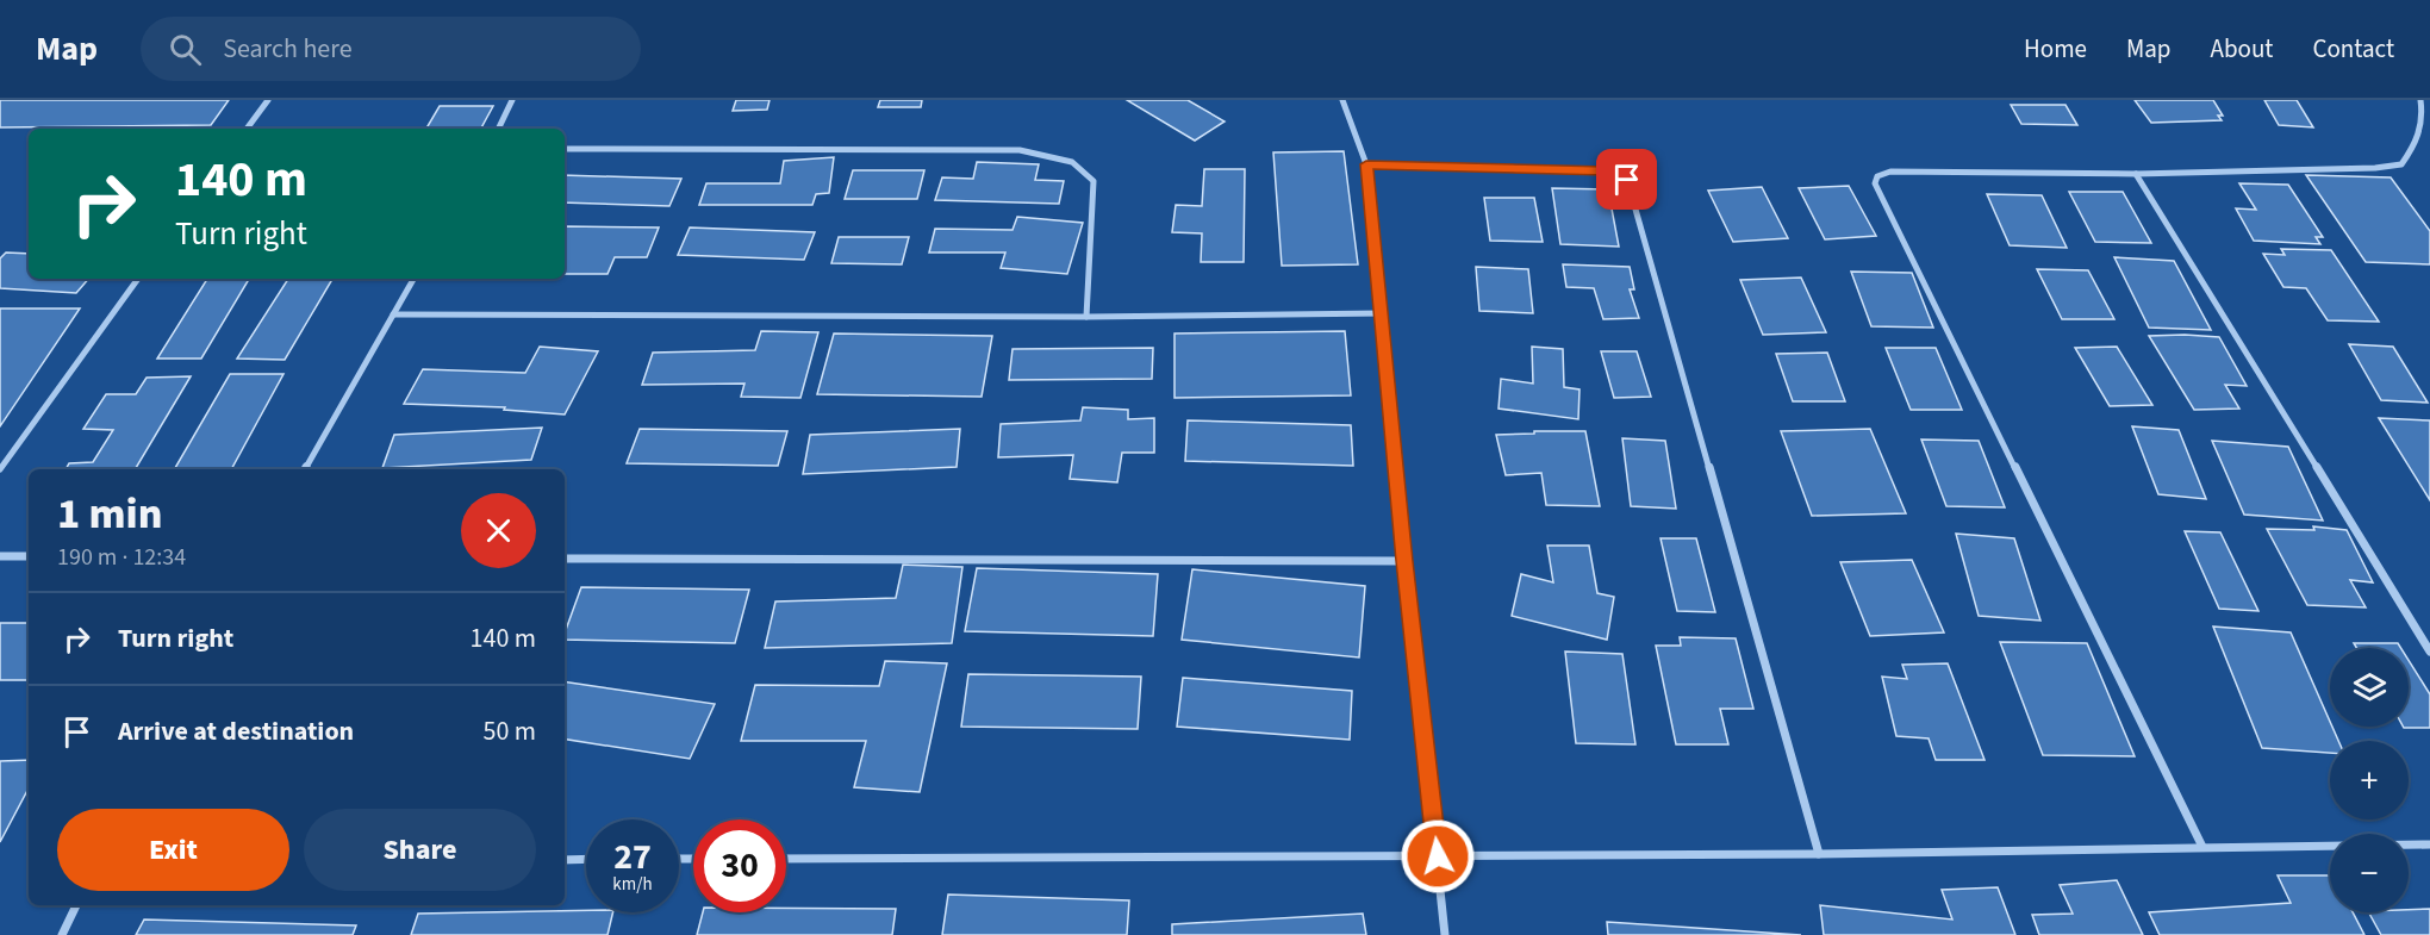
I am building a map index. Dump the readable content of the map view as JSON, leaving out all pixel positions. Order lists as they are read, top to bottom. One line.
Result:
{"page":{"header":"Map","search":"Search here","nav":["Home","Map","About","Contact"],"turn":["140 m","Turn right"],"heading":["1 min","190 m · 12:34"],"list":[{"name":"Turn right","value":"140 m"},{"name":"Arrive at destination","value":"50 m"}],"map_buttons":["+","−"],"buttons":["Exit","Share"],"speed":"27 km/h","limit":"30"}}
